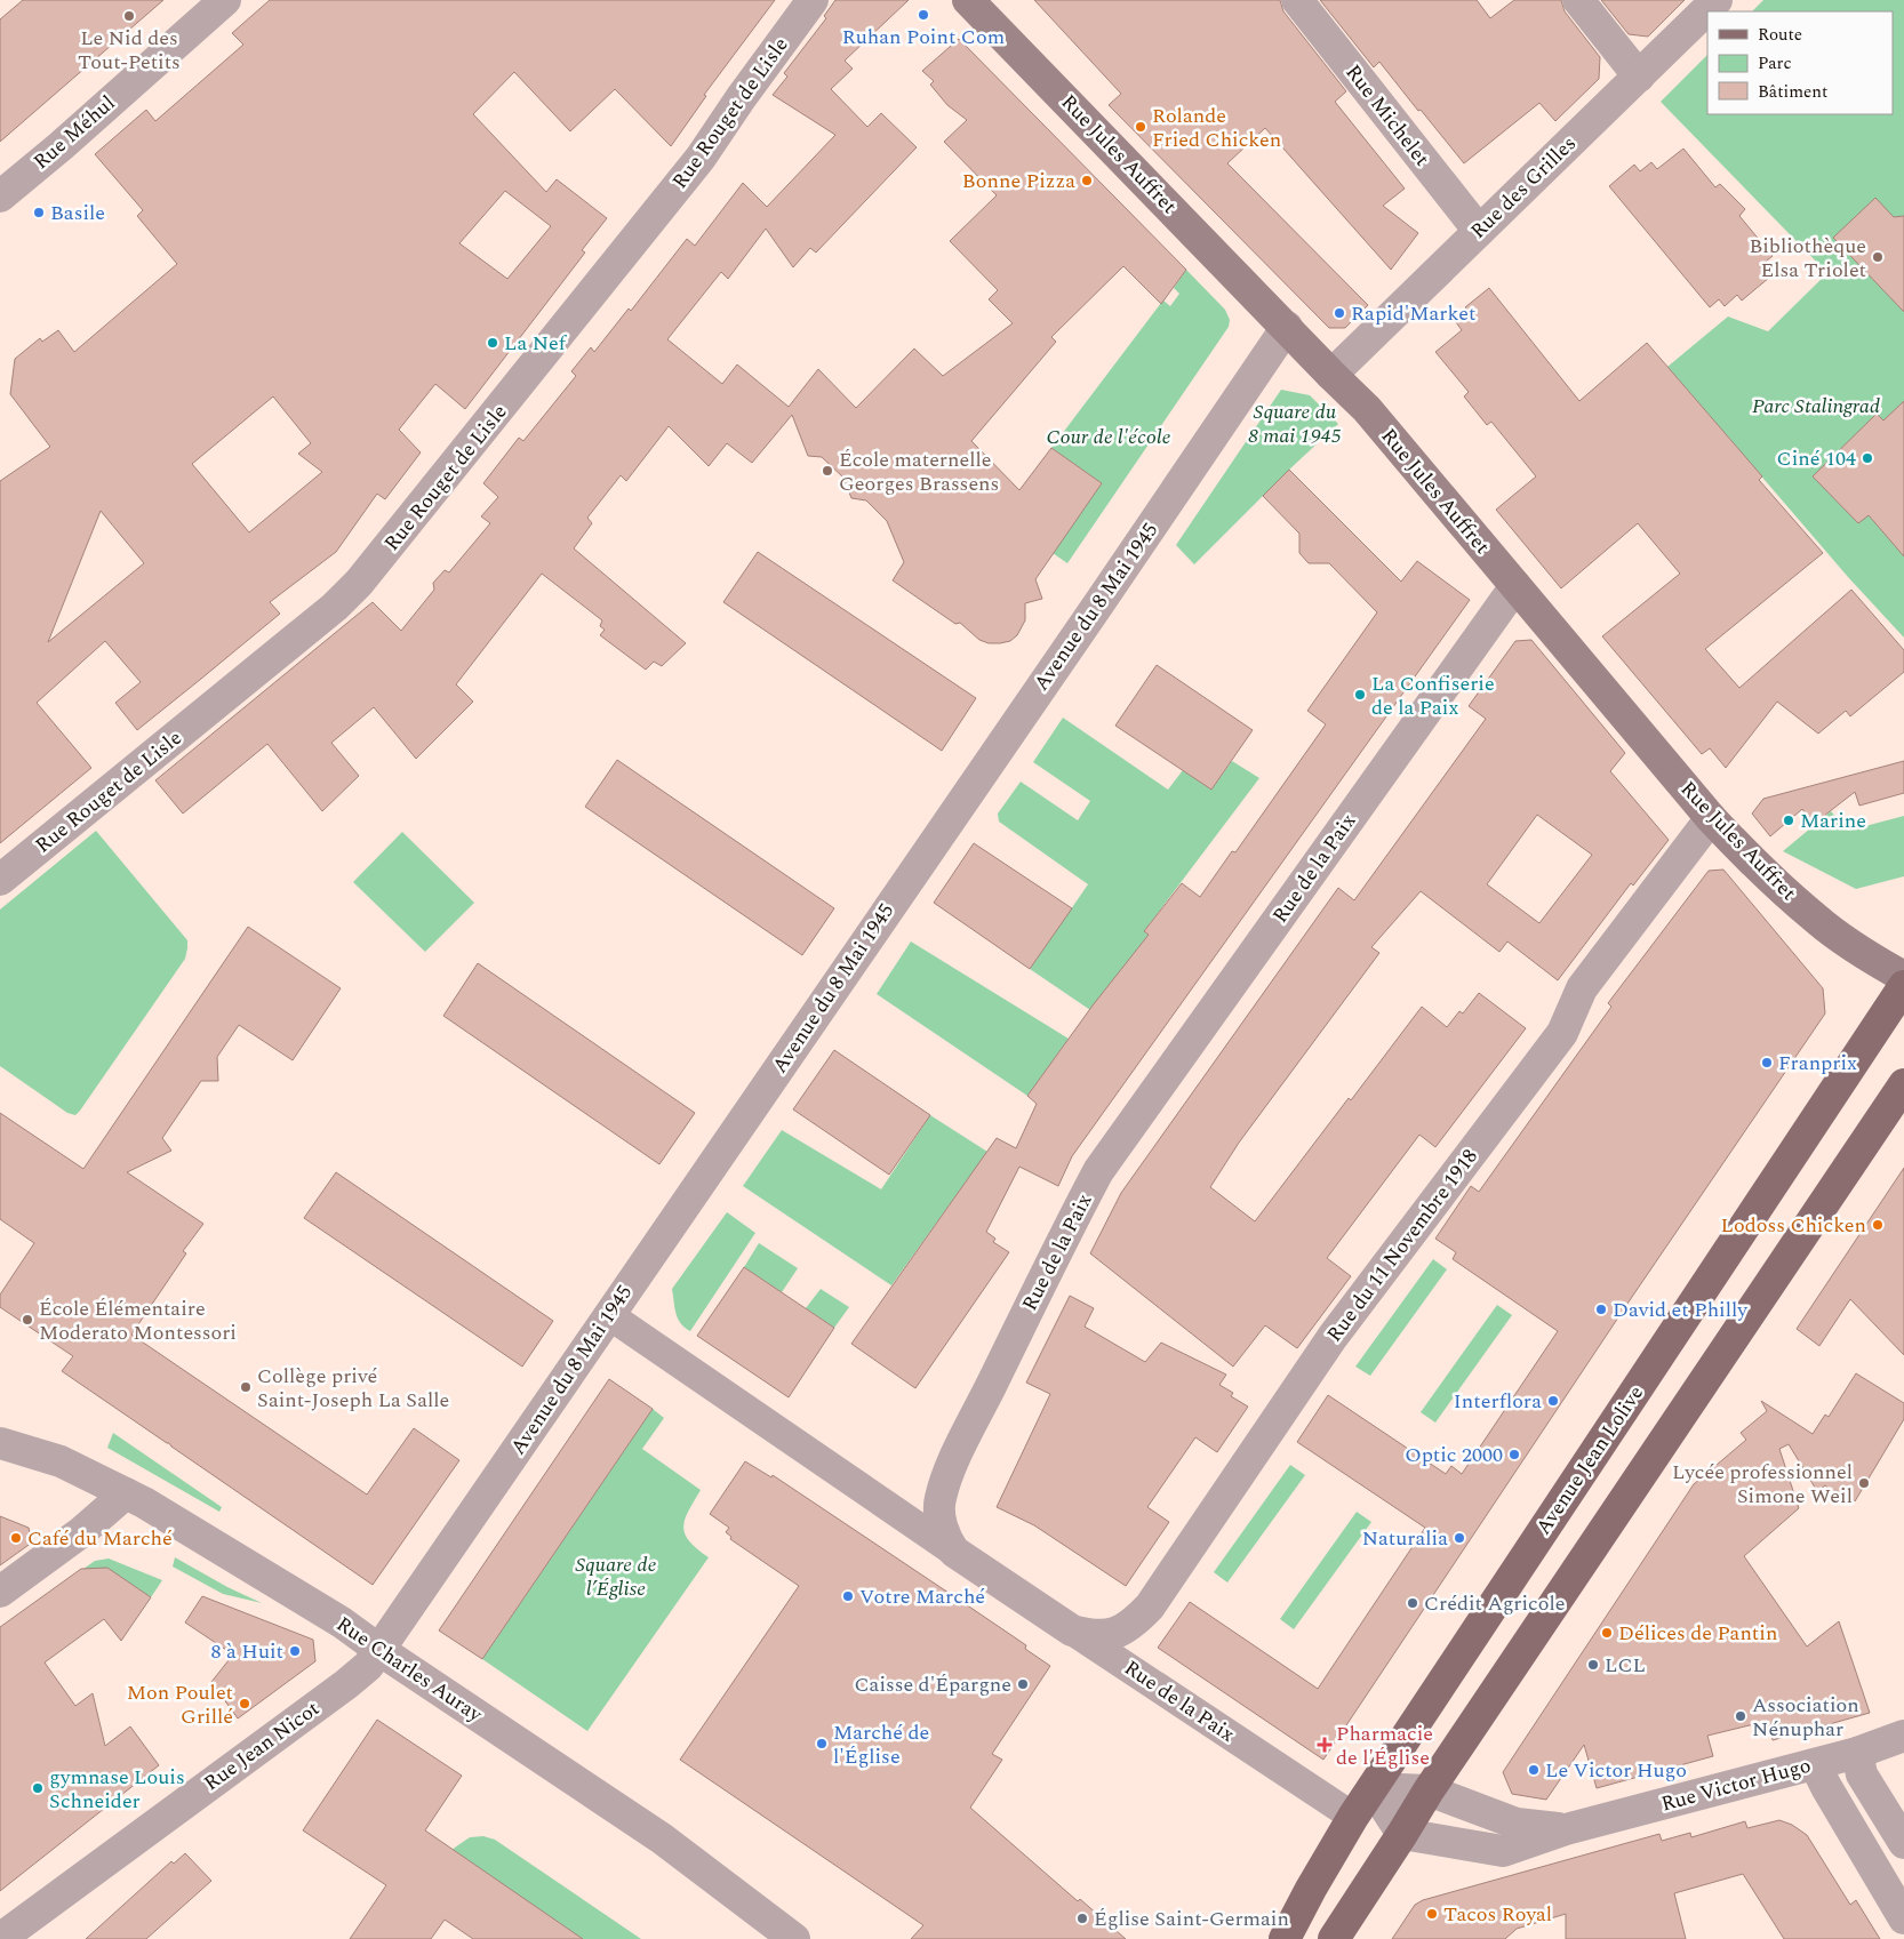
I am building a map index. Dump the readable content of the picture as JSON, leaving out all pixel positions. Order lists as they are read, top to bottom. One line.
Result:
{"streets":{"main road":["Rue Jules Auffret","Avenue Jean Lolive"],"street":["Rue Rouget de Lisle","Rue Michelet","Rue Méhul","Rue des Grilles","Avenue du 8 Mai 1945","Rue de la Paix","Rue du 11 Novembre 1918","Rue Charles Auray","Rue Jean Nicot","Rue Victor Hugo"]},"crossings":[["Rue Michelet","Rue des Grilles"],["Rue Jules Auffret","Rue des Grilles"],["Rue Jules Auffret","Avenue du 8 Mai 1945"],["Rue Jules Auffret","Rue de la Paix"],["Rue Jules Auffret","Rue du 11 Novembre 1918"],["Avenue du 8 Mai 1945","Rue Charles Auray"],["Avenue du 8 Mai 1945","Rue Jean Nicot"],["Rue de la Paix","Rue du 11 Novembre 1918"],["Rue de la Paix","Avenue Jean Lolive"],["Avenue Jean Lolive","Rue Victor Hugo"],["Rue Charles Auray","Rue Jean Nicot"]],"parks":["Parc Stalingrad","Square du 8 mai 1945","Cour de l'école","Square de l’Église"],"places":{"other":["Ruhan Point Com","Le Nid des Tout-Petits","Rolande Fried Chicken","Bonne Pizza","Basile","Bibliothèque Elsa Triolet","Rapid'Market","La Nef","Ciné 104","École maternelle Georges Brassens","La Confiserie de la Paix","Marine","Franprix","Lodoss Chicken","David et Philly","École Élémentaire Moderato Montessori","Collège privé Saint-Joseph La Salle","Interflora","Optic 2000","Lycée professionnel Simone Weil","Café du Marché","Naturalia","Votre Marché","Crédit Agricole","Délices de Pantin","8 à Huit","LCL","Caisse d'Épargne","Mon Poulet Grillé","Association Nénuphar","Marché de l'Église","Le Victor Hugo","gymnase Louis Schneider","Tacos Royal","Église Saint-Germain"],"health":["Pharmacie de l'Église"]},"legend":["Route","Parc","Bâtiment"]}
